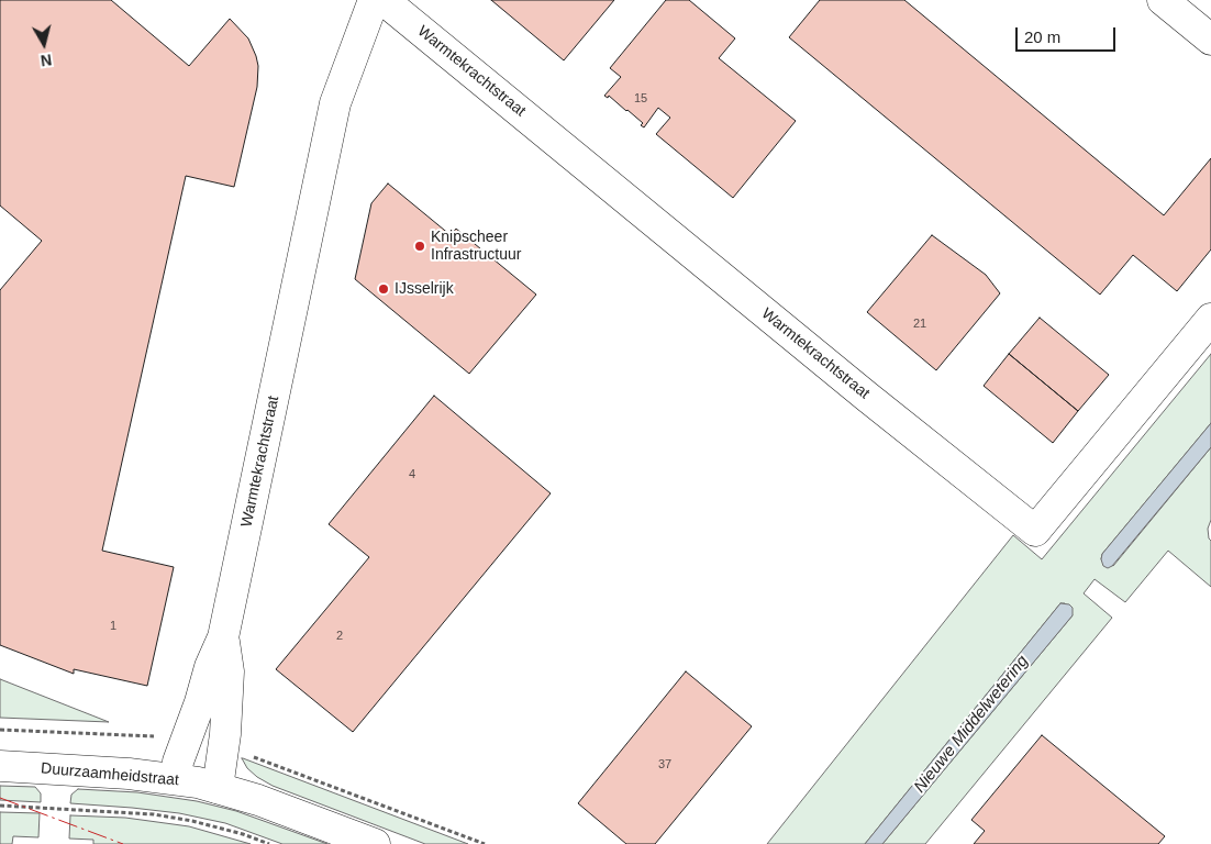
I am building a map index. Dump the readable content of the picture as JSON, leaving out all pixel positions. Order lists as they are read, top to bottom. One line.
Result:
{"streets":{"street":["Warmtekrachtstraat","Duurzaamheidstraat"]},"crossings":[["Warmtekrachtstraat","Duurzaamheidstraat"]],"water":["Nieuwe Middelwetering"],"places":["Knipscheer Infrastructuur","IJsselrijk"],"house_numbers":["15","21","4","1","2","37"],"scale_bar":"20 m","north":"bottom"}
